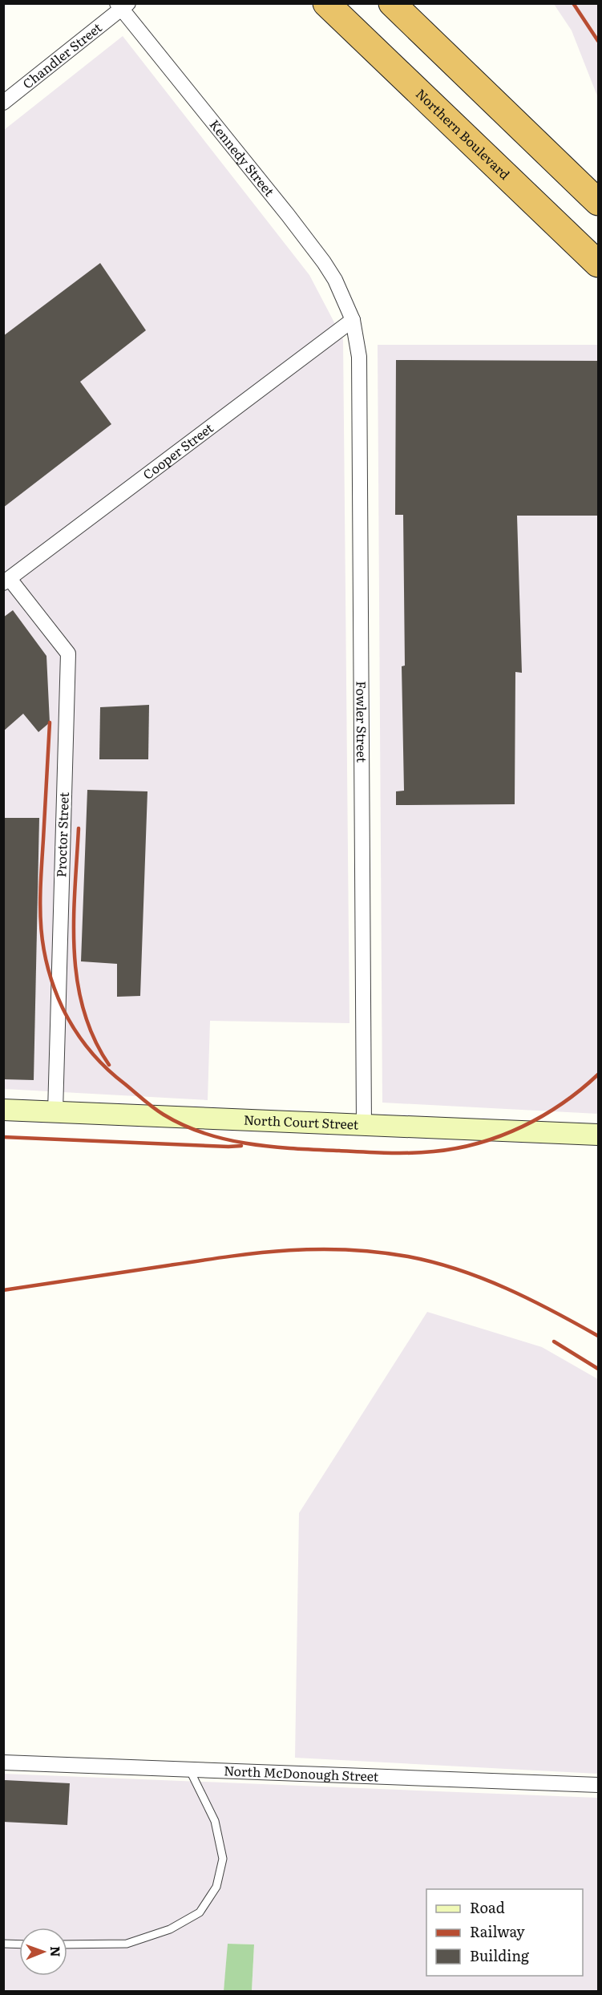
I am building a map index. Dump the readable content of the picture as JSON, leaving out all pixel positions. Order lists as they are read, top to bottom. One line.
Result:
{"streets":{"highway":["Northern Boulevard"],"main road":["North Court Street"],"street":["Chandler Street","Kennedy Street","Cooper Street","Fowler Street","Proctor Street","North McDonough Street"]},"crossings":[["Chandler Street","Kennedy Street"],["Kennedy Street","Cooper Street"],["Kennedy Street","Fowler Street"],["Cooper Street","Fowler Street"],["Cooper Street","Proctor Street"],["Fowler Street","North Court Street"],["Proctor Street","North Court Street"]],"legend":["Road","Railway","Building"],"north":"right"}
